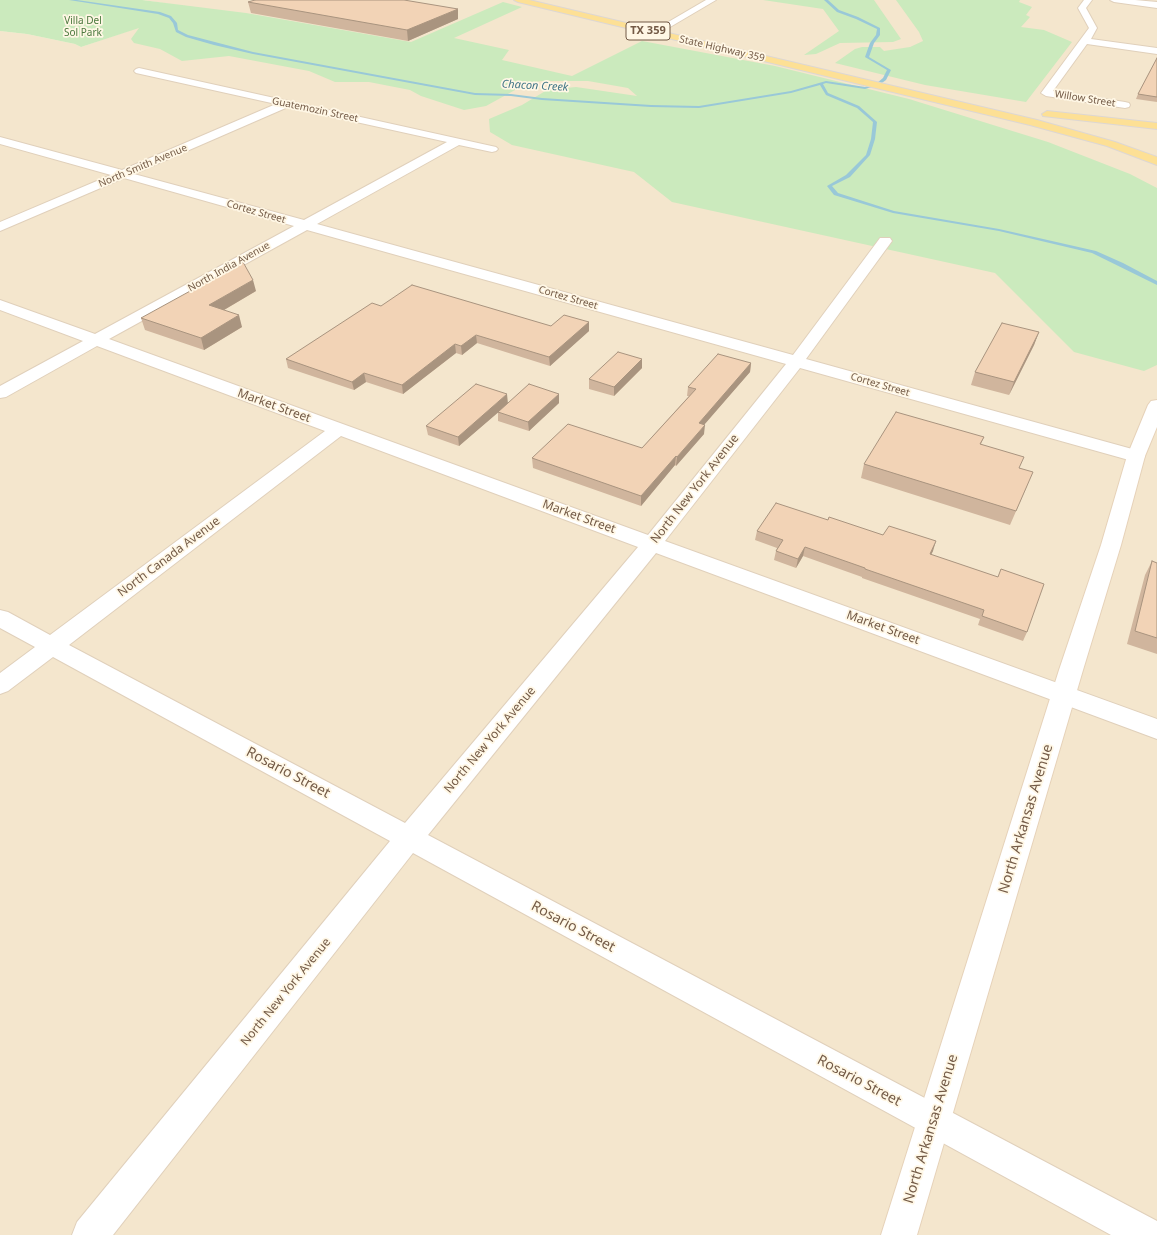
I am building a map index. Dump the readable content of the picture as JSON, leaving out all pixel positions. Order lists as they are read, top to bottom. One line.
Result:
{"streets":{"main road":["TX 359","State Highway 359"],"street":["Willow Street","Guatemozin Street","North Smith Avenue","Cortez Street","North India Avenue","Market Street","North New York Avenue","North Canada Avenue","Rosario Street","North Arkansas Avenue"]},"crossings":[["Guatemozin Street","North Smith Avenue"],["Guatemozin Street","North India Avenue"],["North Smith Avenue","Cortez Street"],["Cortez Street","North India Avenue"],["Cortez Street","North New York Avenue"],["Cortez Street","North Arkansas Avenue"],["North India Avenue","Market Street"],["Market Street","North New York Avenue"],["Market Street","North Canada Avenue"],["Market Street","North Arkansas Avenue"],["North New York Avenue","Rosario Street"],["North Canada Avenue","Rosario Street"],["Rosario Street","North Arkansas Avenue"]],"water":["Chacon Creek"],"parks":["Villa Del Sol Park"]}
